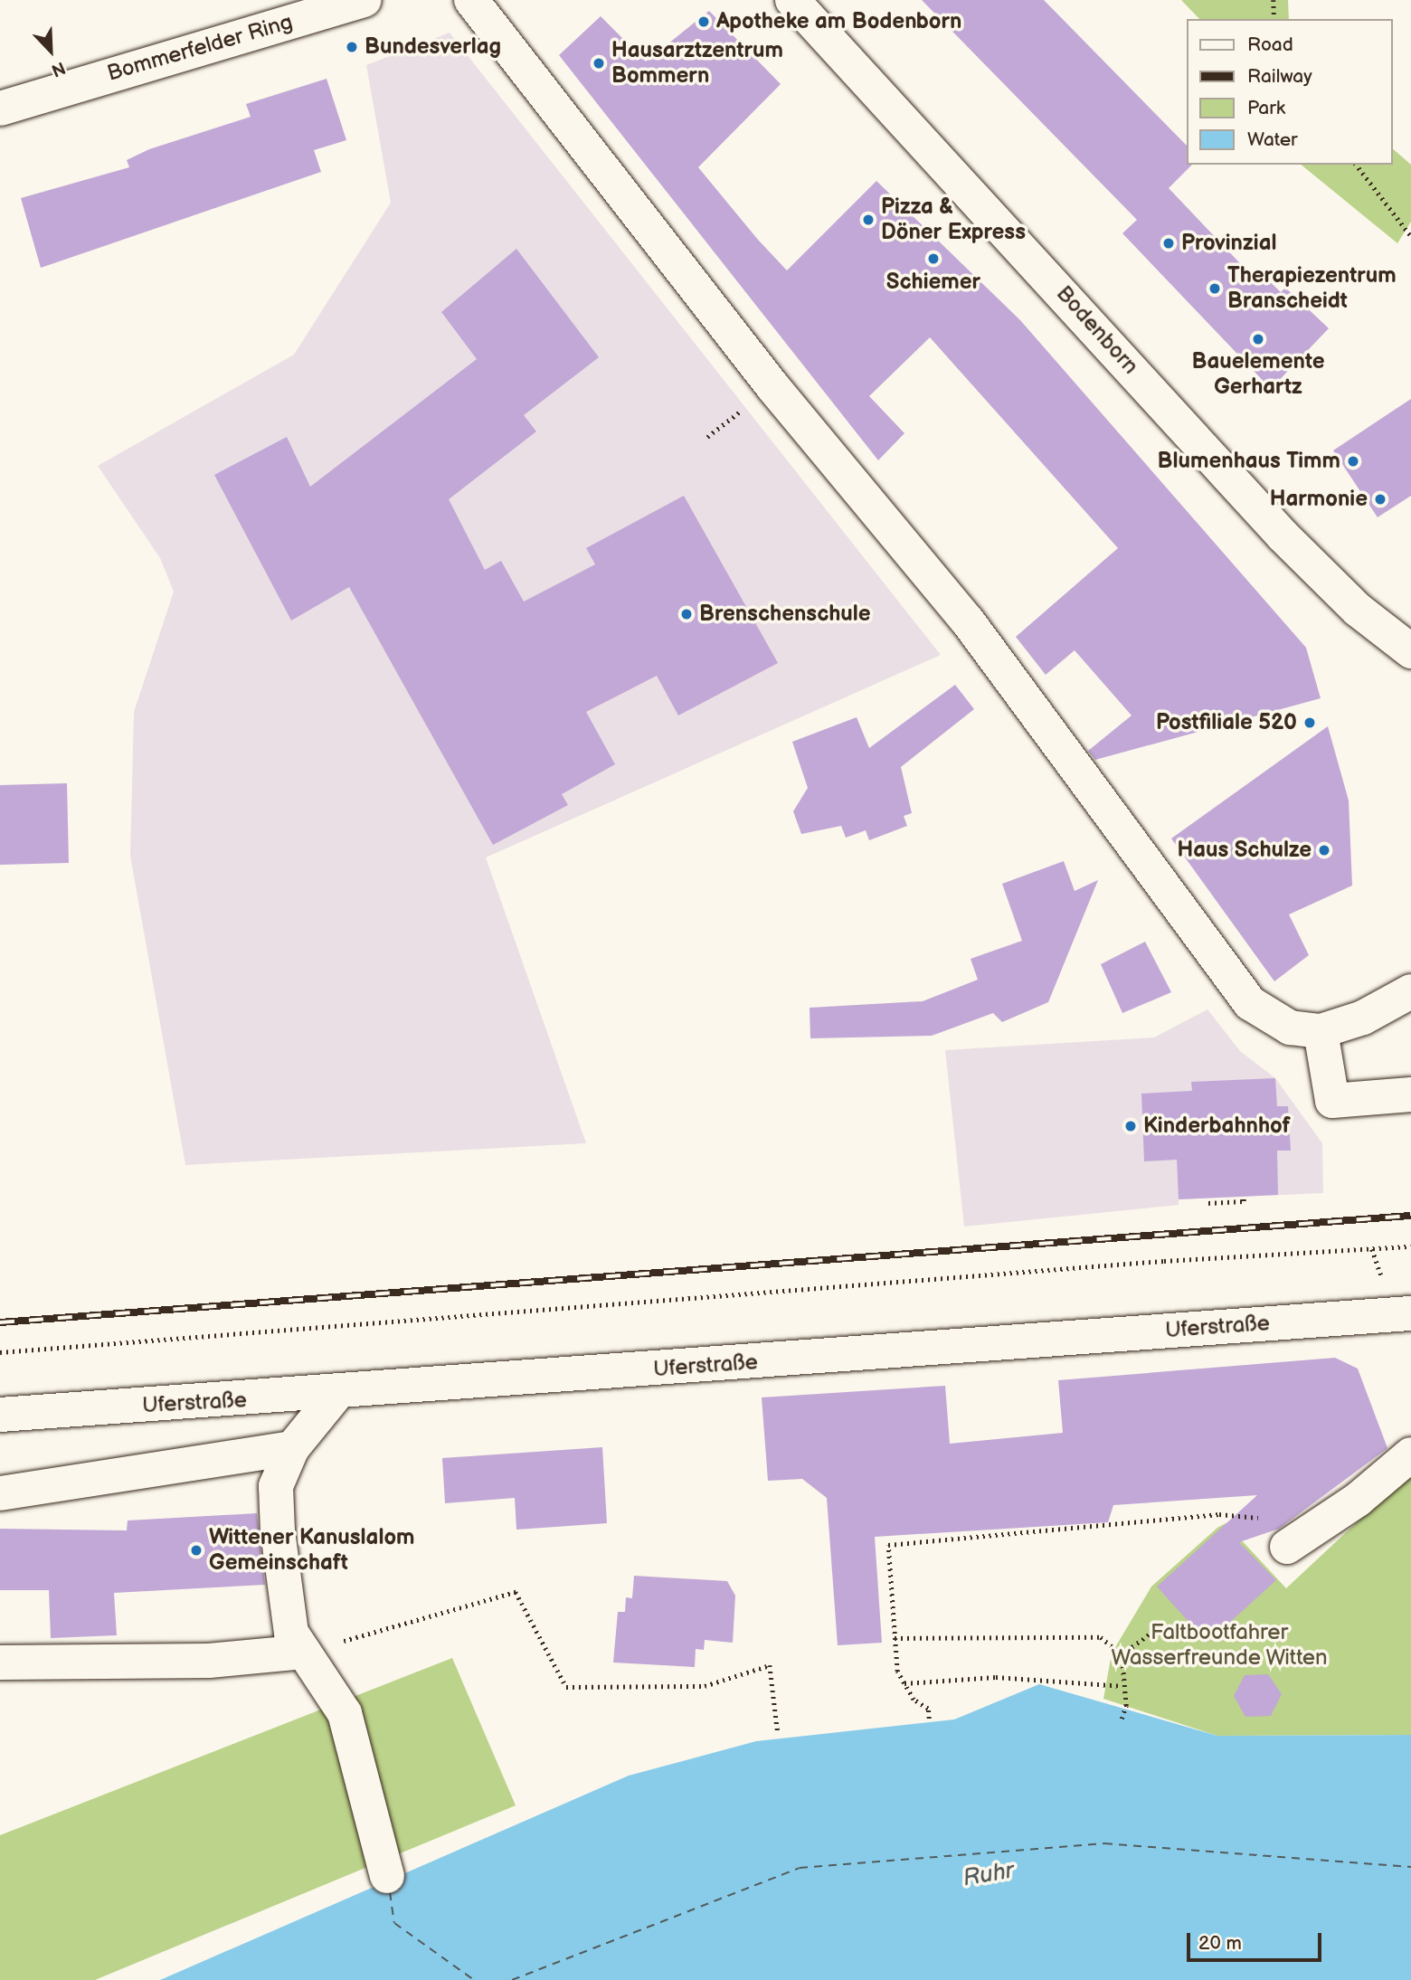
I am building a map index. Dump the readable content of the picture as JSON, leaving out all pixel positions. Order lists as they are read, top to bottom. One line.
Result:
{"streets":{"street":["Bommerfelder Ring","Bodenborn","Uferstraße"]},"water":["Ruhr"],"parks":["Faltbootfahrer Wasserfreunde Witten"],"places":["Apotheke am Bodenborn","Bundesverlag","Hausarztzentrum Bommern","Pizza & Döner Express","Provinzial","Schiemer","Therapiezentrum Branscheidt","Bauelemente Gerhartz","Blumenhaus Timm","Harmonie","Brenschenschule","Postfiliale 520","Haus Schulze","Kinderbahnhof","Wittener Kanuslalom Gemeinschaft"],"legend":["Road","Railway","Park","Water"],"scale_bar":"20 m","north":"bottom right"}
